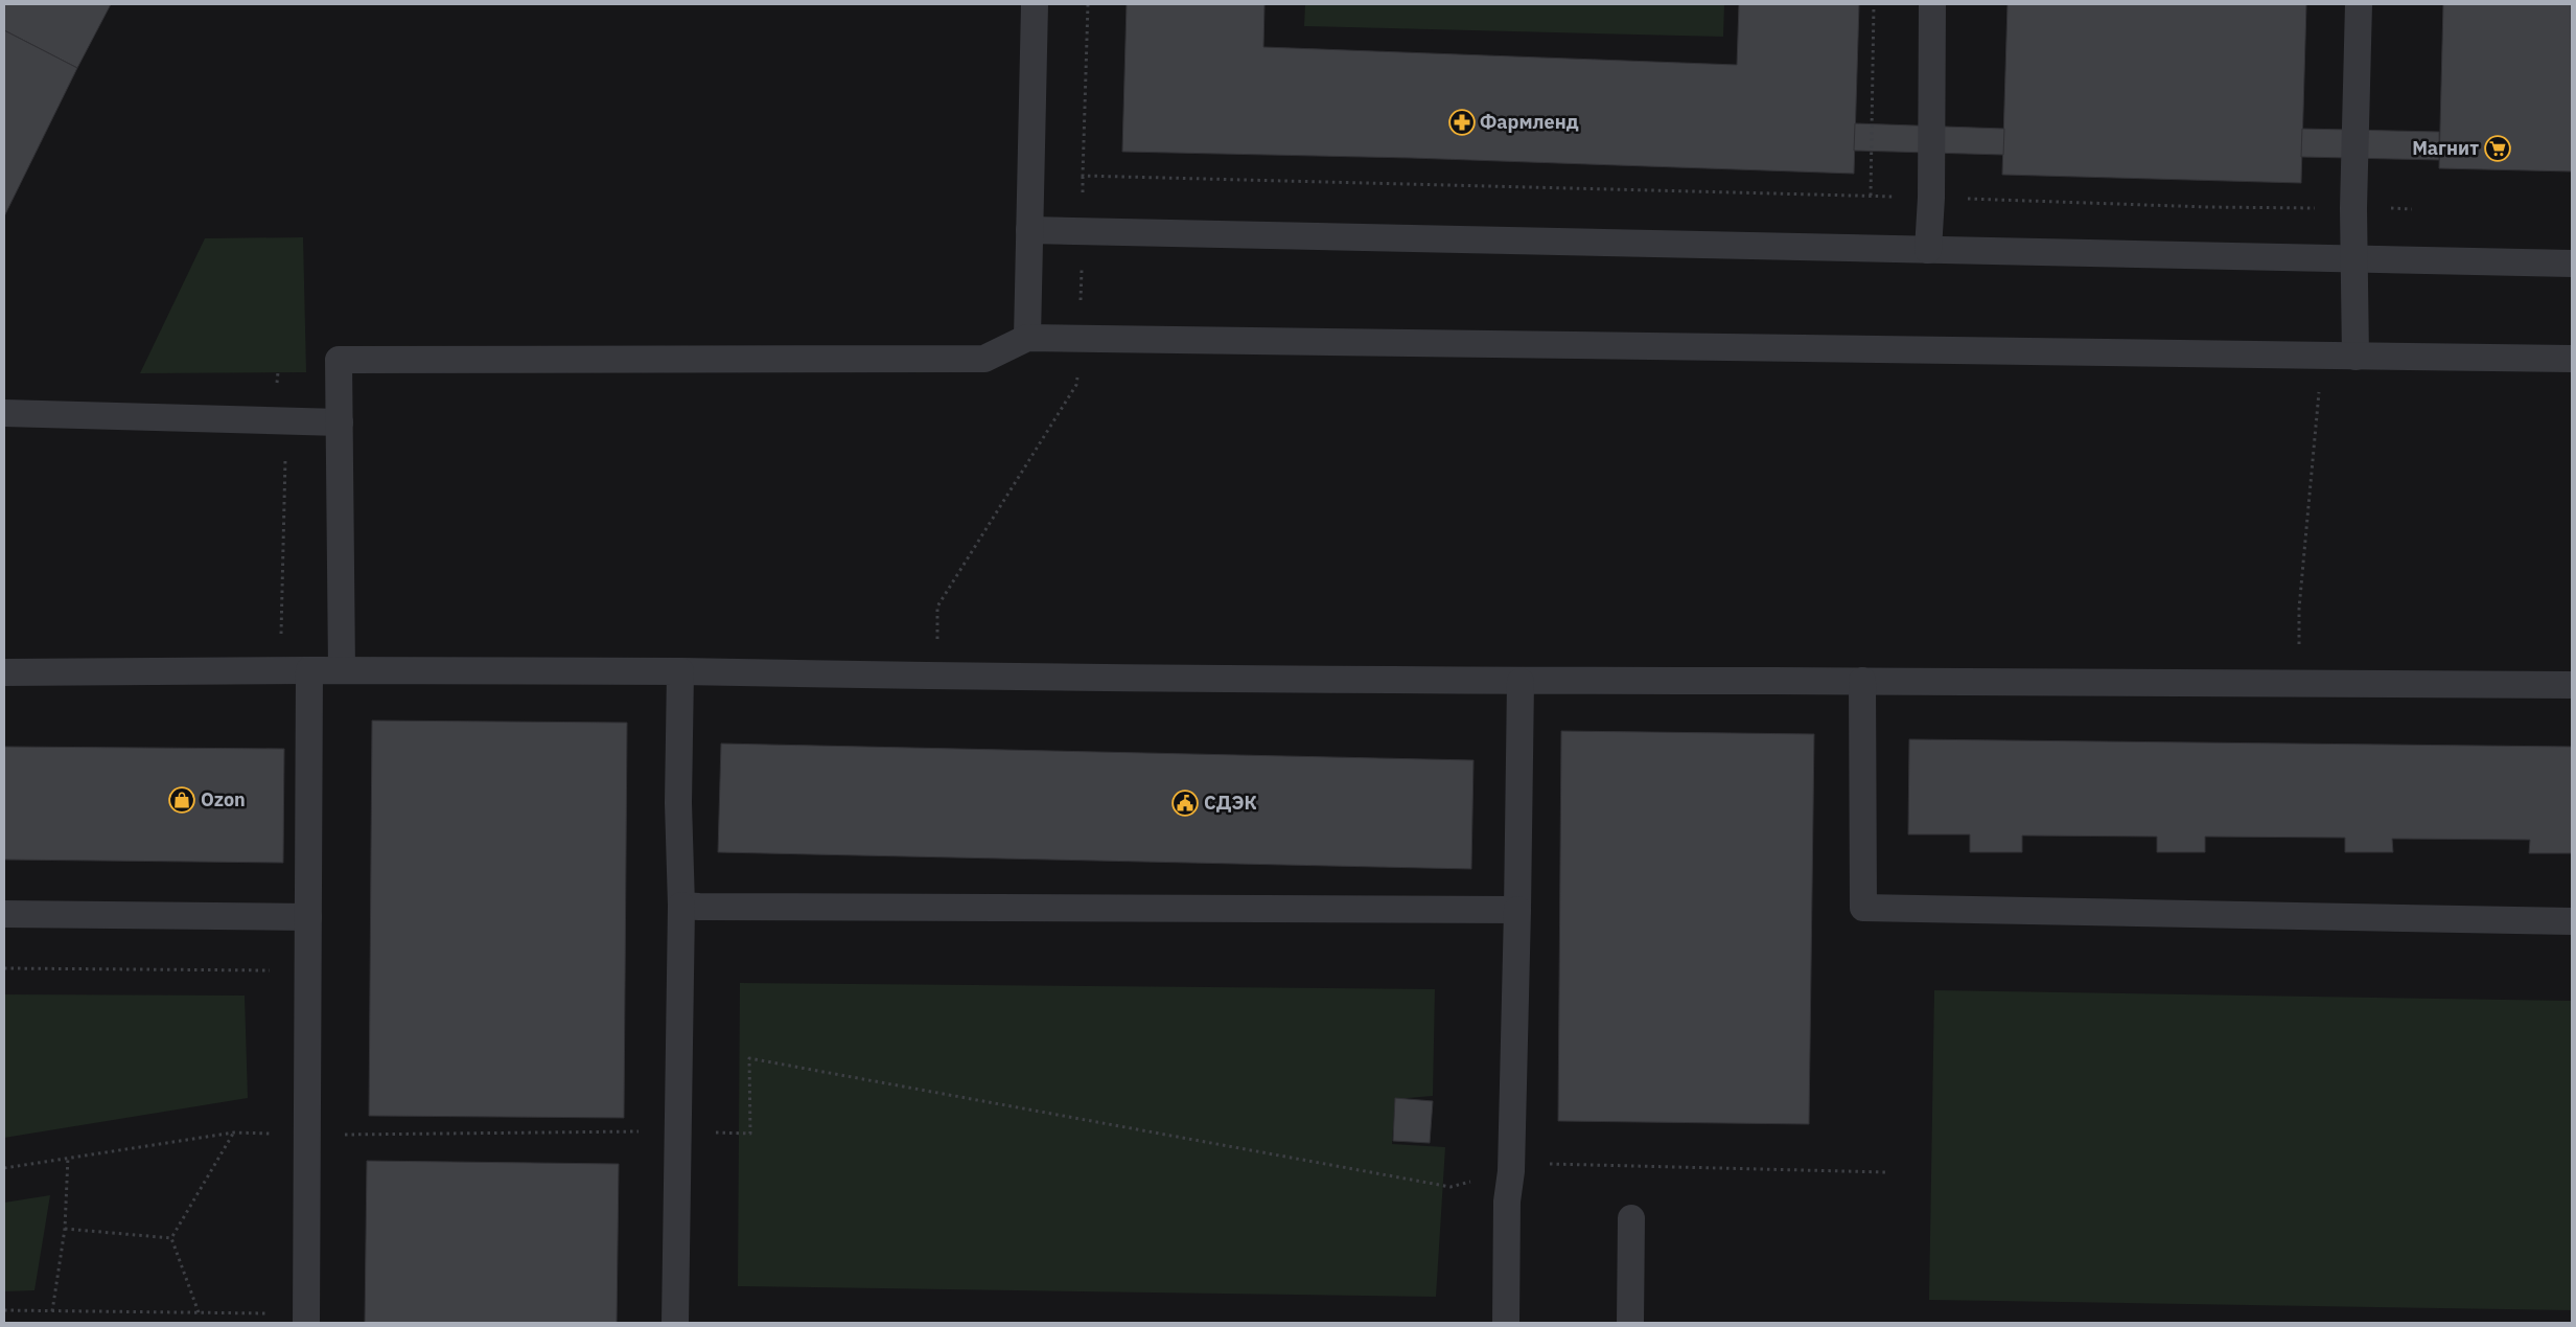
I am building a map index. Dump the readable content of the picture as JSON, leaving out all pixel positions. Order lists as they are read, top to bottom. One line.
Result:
{"places":{"pharmacy":["Фармленд"],"supermarket":["Магнит"],"shop":["Ozon"],"public building":["СДЭК"]}}
